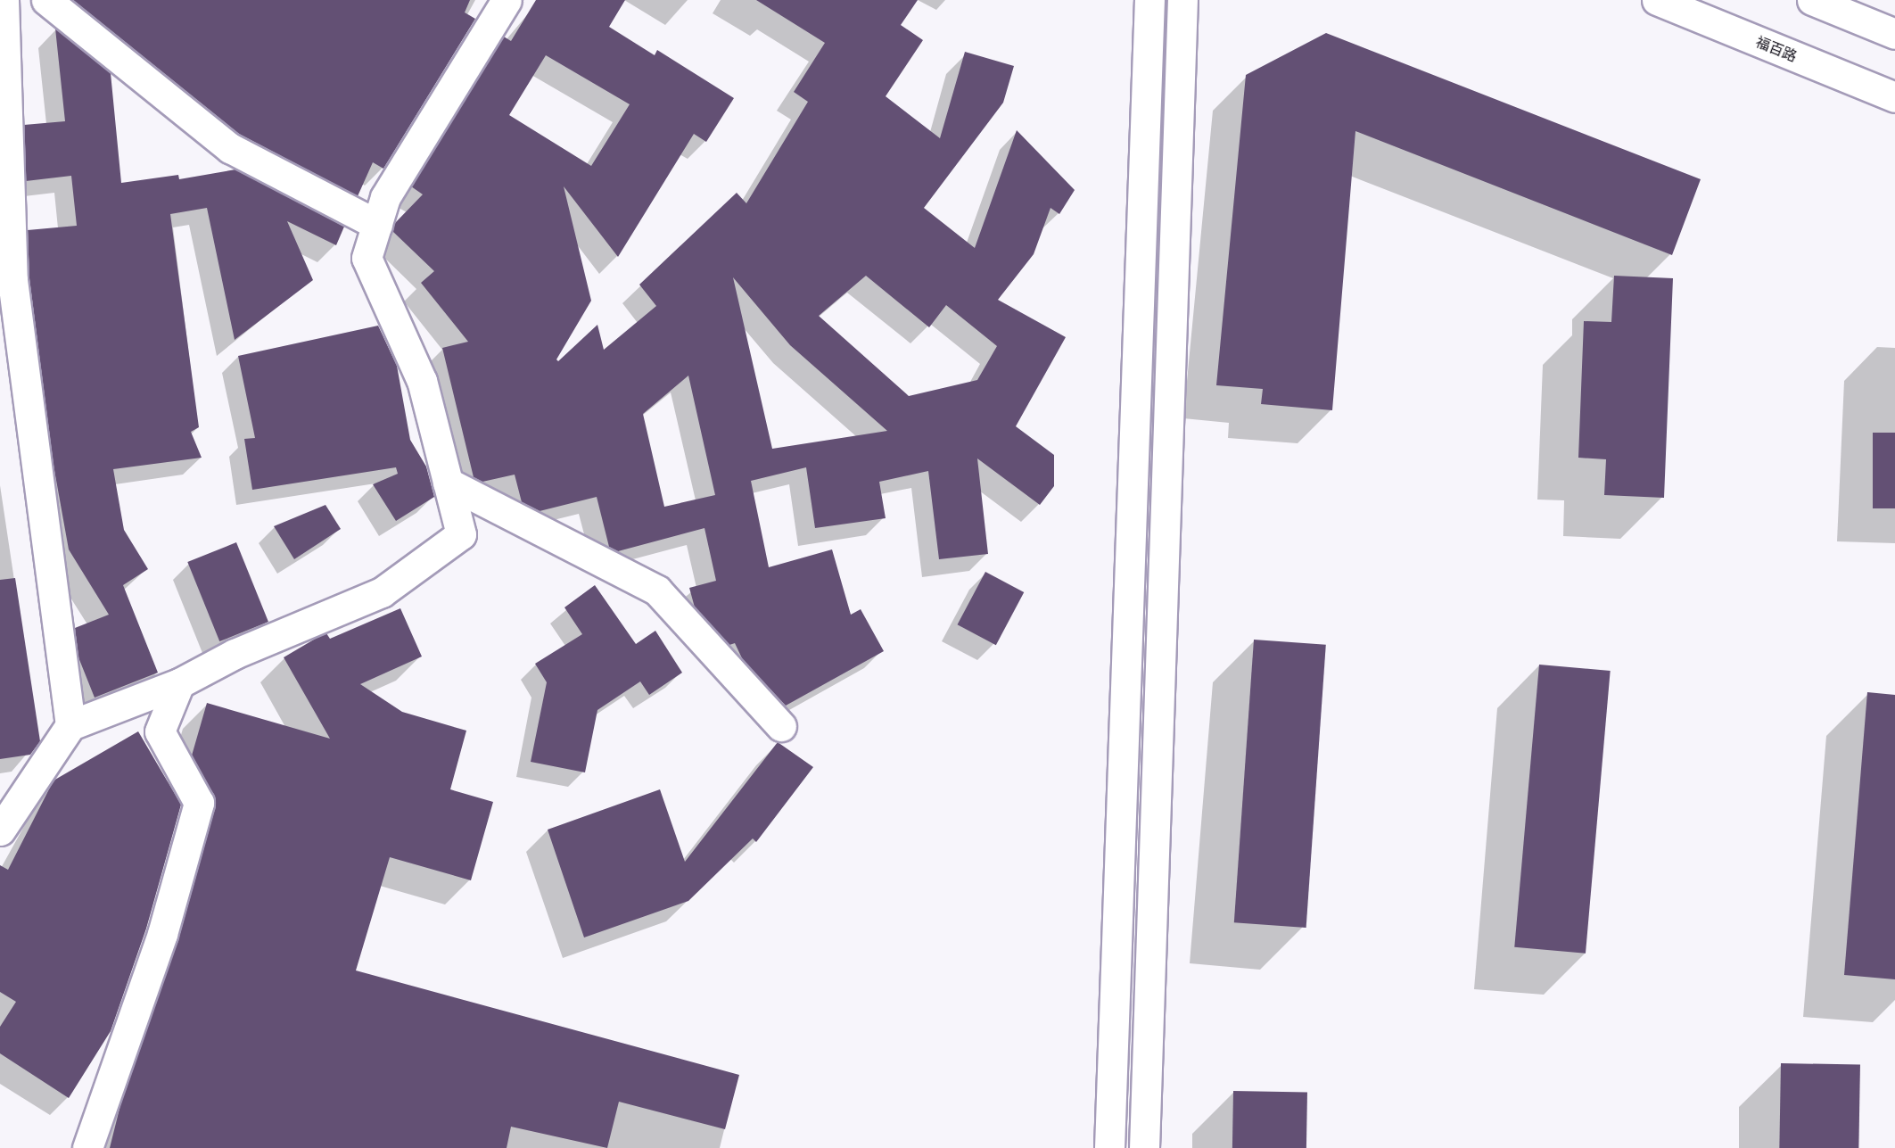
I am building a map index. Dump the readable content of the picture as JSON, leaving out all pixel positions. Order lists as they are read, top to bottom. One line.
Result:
{"streets":{"street":["福百路"]}}
